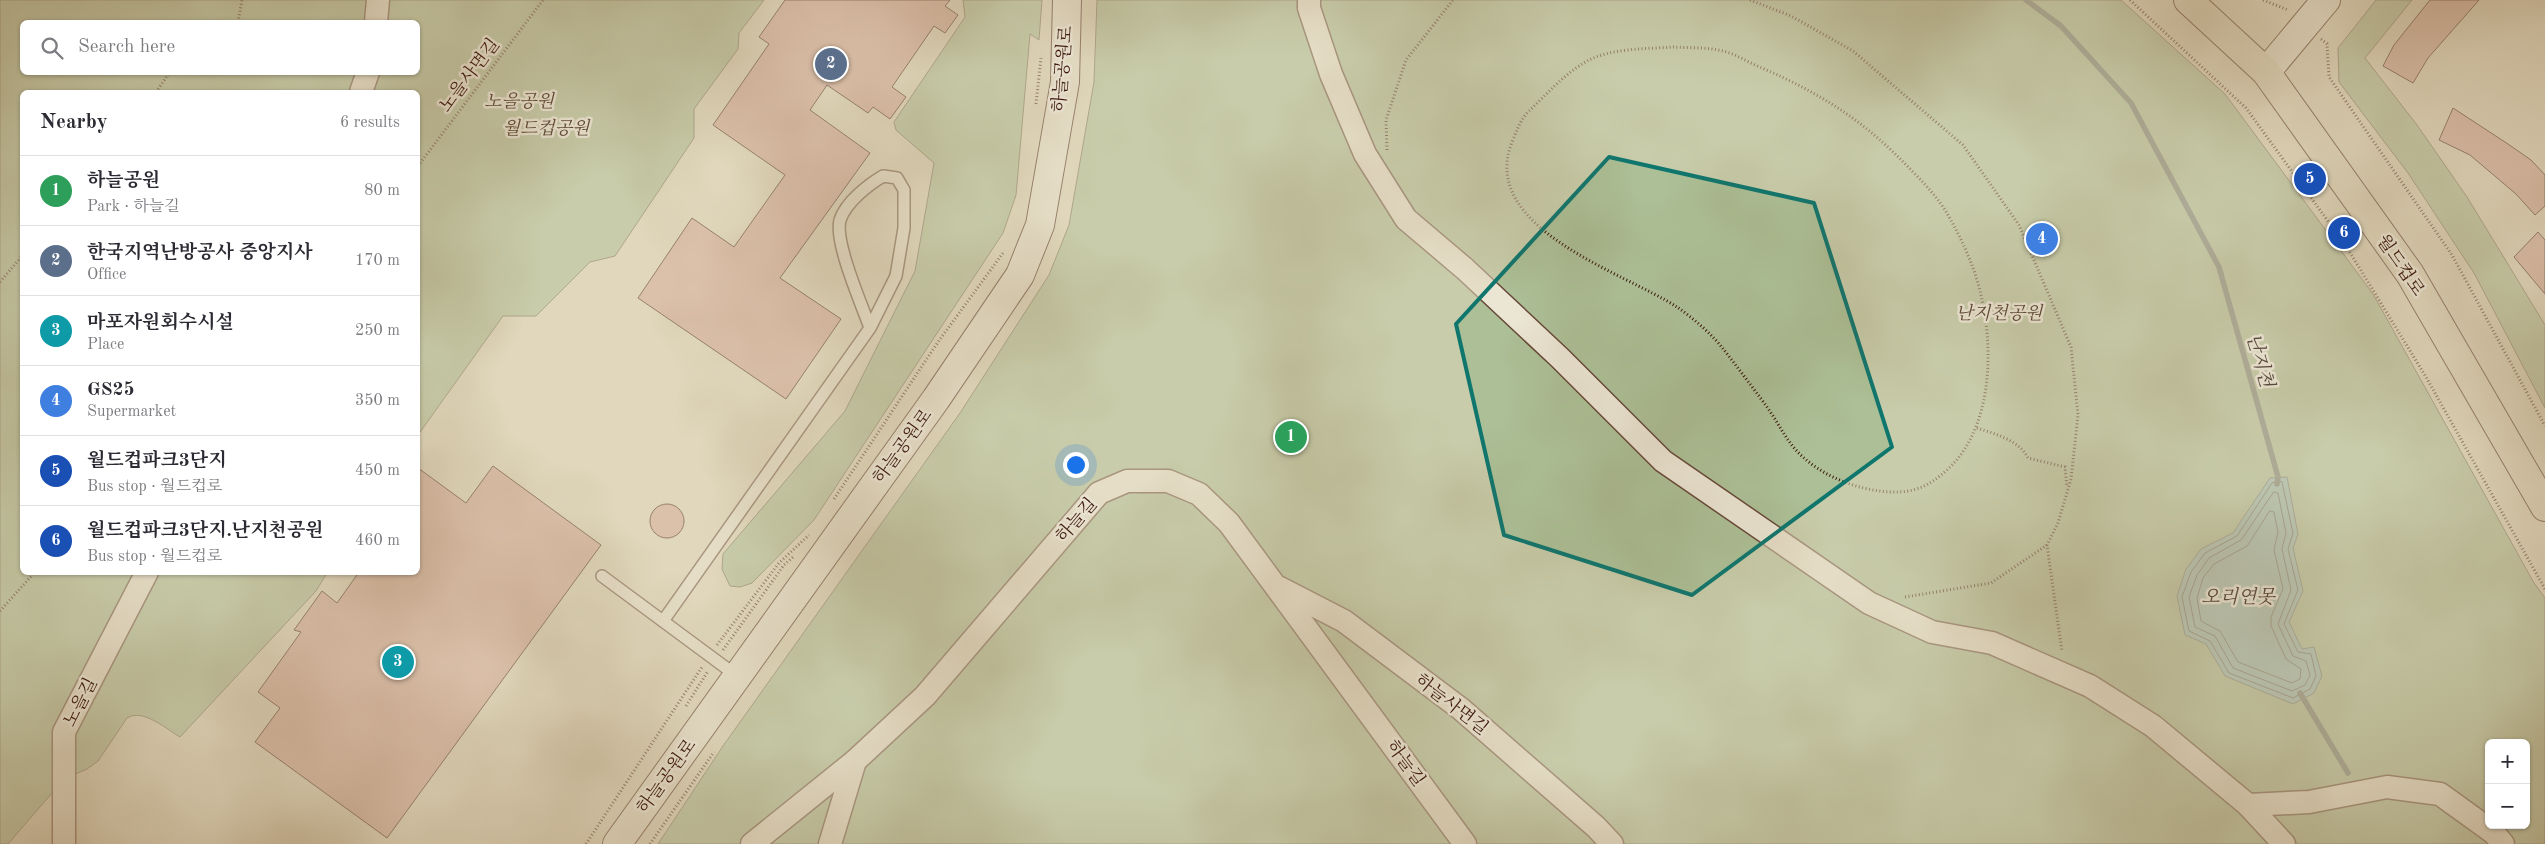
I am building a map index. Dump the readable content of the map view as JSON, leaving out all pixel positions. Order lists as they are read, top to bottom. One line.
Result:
{"streets":{"main road":["월드컵로"],"street":["하늘공원로","하늘길","노을길","하늘사면길"],"path":["노을사면길"]},"crossings":[["하늘길","하늘사면길"]],"water":["난지천","오리연못"],"parks":["노을공원","월드컵공원","난지천공원"],"page":{"search":"Search here","pins":["2","5","6","4","1","3"],"heading":["Nearby","6 results"],"list":[{"mark":"1","name":"하늘공원","note":"Park · 하늘길","value":"80 m"},{"mark":"2","name":"한국지역난방공사 중앙지사","note":"Office","value":"170 m"},{"mark":"3","name":"마포자원회수시설","note":"Place","value":"250 m"},{"mark":"4","name":"GS25","note":"Supermarket","value":"350 m"},{"mark":"5","name":"월드컵파크3단지","note":"Bus stop · 월드컵로","value":"450 m"},{"mark":"6","name":"월드컵파크3단지.난지천공원","note":"Bus stop · 월드컵로","value":"460 m"}],"map_buttons":["+","−"]}}
